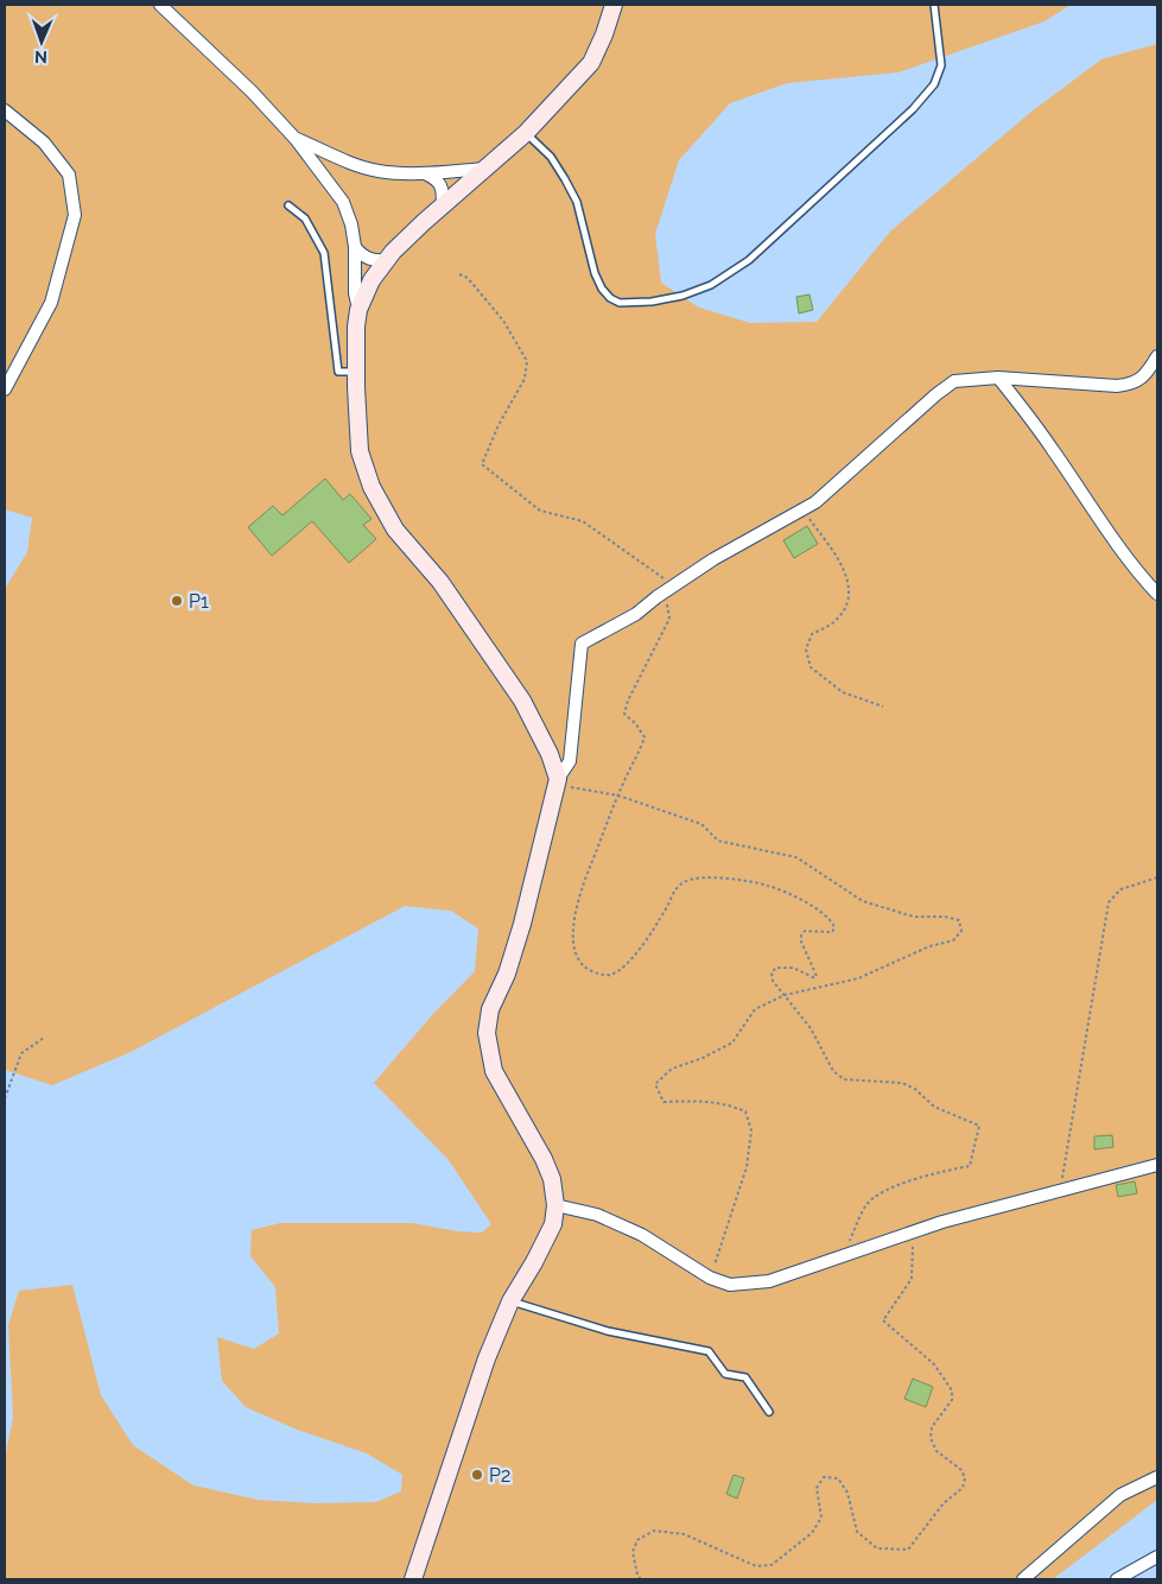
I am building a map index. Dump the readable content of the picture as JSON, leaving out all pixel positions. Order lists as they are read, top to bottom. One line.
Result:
{"places":["P1","P2"],"north":"bottom"}
